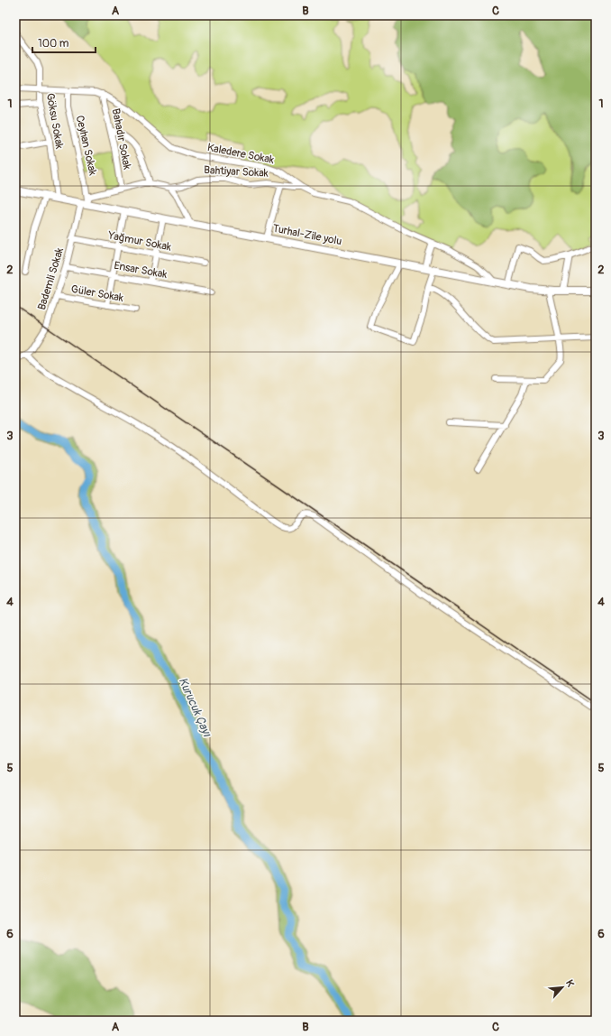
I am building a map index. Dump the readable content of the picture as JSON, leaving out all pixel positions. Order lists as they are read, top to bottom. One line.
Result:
{"streets":{"main road":["Turhal-Zile yolu"],"street":["Göksu Sokak","Bahadır Sokak","Ceyhan Sokak","Kaledere Sokak","Bahtiyar Sokak","Yağmur Sokak","Ensar Sokak","Bademli Sokak","Güler Sokak"]},"crossings":[["Göksu Sokak","Kaledere Sokak"],["Göksu Sokak","Turhal-Zile yolu"],["Bahadır Sokak","Kaledere Sokak"],["Ceyhan Sokak","Kaledere Sokak"],["Ceyhan Sokak","Turhal-Zile yolu"],["Ceyhan Sokak","Bademli Sokak"],["Kaledere Sokak","Bahtiyar Sokak"],["Kaledere Sokak","Turhal-Zile yolu"],["Turhal-Zile yolu","Bademli Sokak"],["Yağmur Sokak","Bademli Sokak"],["Ensar Sokak","Bademli Sokak"],["Bademli Sokak","Güler Sokak"]],"water":["Kurucuk Çayı"],"scale_bar":"100 m","north":"top right","grid":{"columns":["A","B","C"],"rows":["1","2","3","4","5","6"]}}
